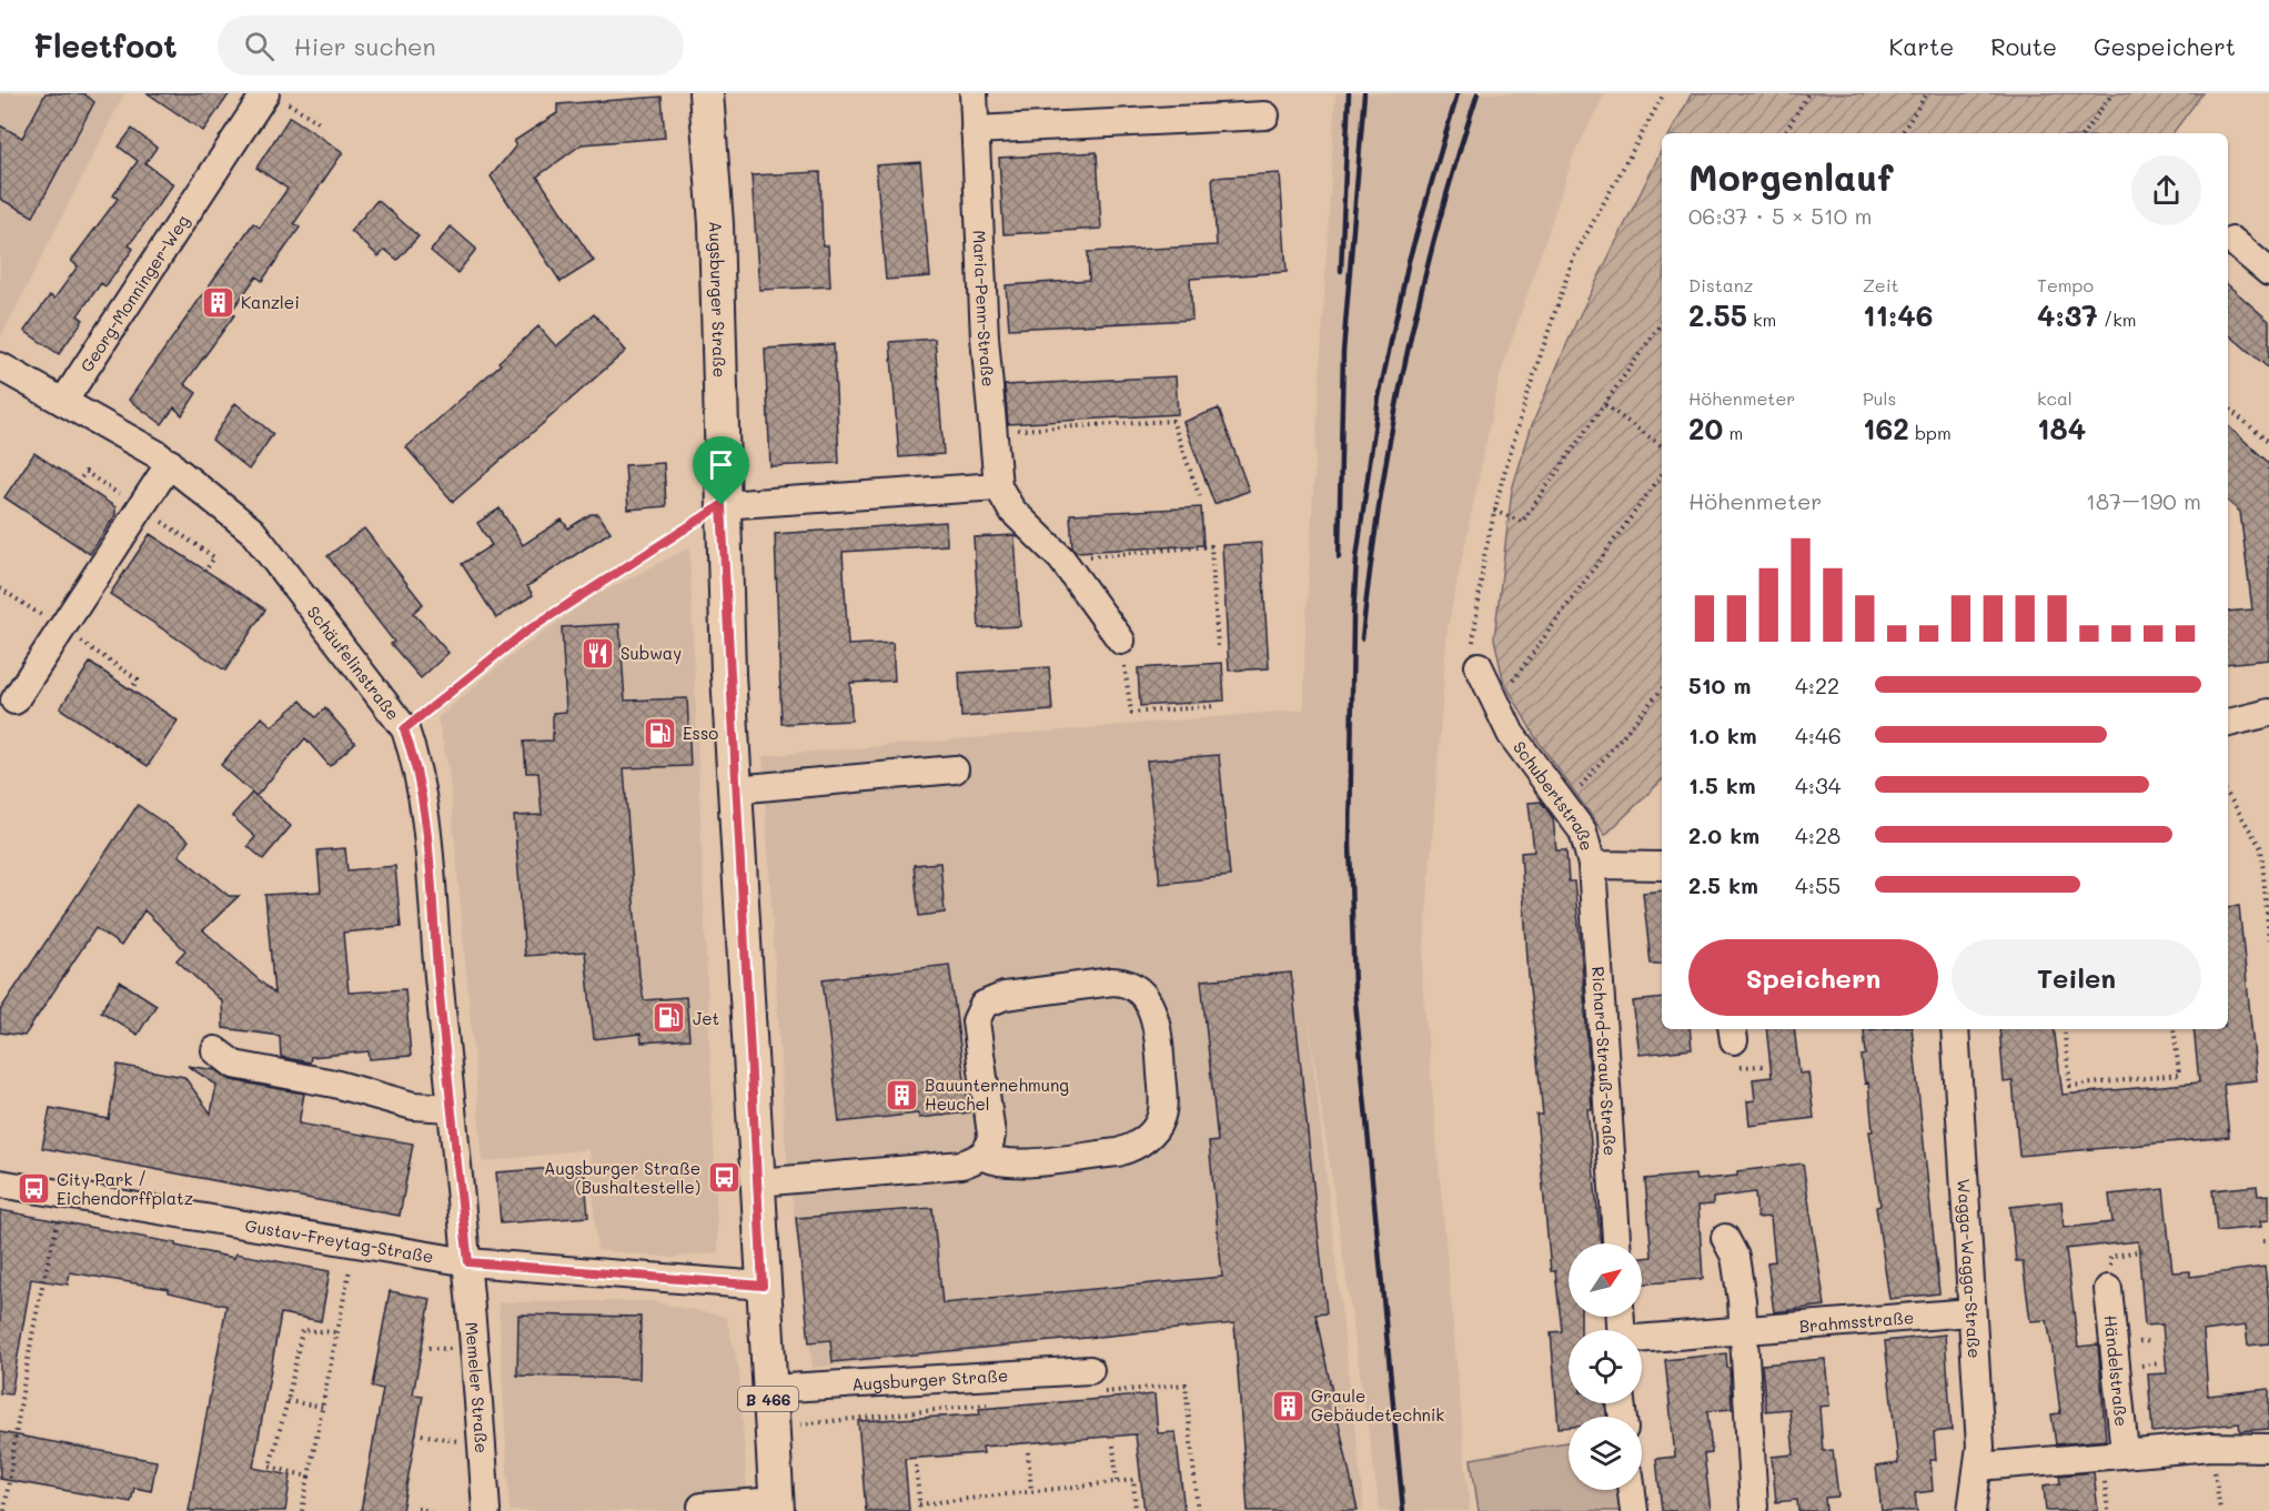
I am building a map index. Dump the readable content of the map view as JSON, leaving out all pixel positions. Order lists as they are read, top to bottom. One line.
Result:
{"streets":{"main road":["Augsburger Straße","B 466"],"street":["Georg-Monninger-Weg","Maria-Penn-Straße","Schäufelinstraße","Schubertstraße","Richard-Strauß-Straße","Gustav-Freytag-Straße","Wagga-Wagga-Straße","Brahmsstraße","Händelstraße","Memeler Straße"]},"crossings":[["Georg-Monninger-Weg","Schäufelinstraße"],["Augsburger Straße","Gustav-Freytag-Straße"],["Schäufelinstraße","Gustav-Freytag-Straße"],["Schäufelinstraße","Memeler Straße"],["Schubertstraße","Richard-Strauß-Straße"],["Gustav-Freytag-Straße","Memeler Straße"],["Wagga-Wagga-Straße","Brahmsstraße"]],"places":{"building":["Kanzlei","Bauunternehmung Heuchel","Graule Gebäudetechnik"],"restaurant":["Subway"],"fuel station":["Esso","Jet"],"bus stop":["Augsburger Straße (Bushaltestelle)","City Park / Eichendorffplatz"]},"north":"top right","page":{"header":"Fleetfoot","search":"Hier suchen","nav":["Karte","Route","Gespeichert"],"heading":["Morgenlauf","06:37 · 5 × 510 m"],"stats":[["Distanz","2.55 km"],["Zeit","11:46"],["Tempo","4:37 /km"],["Höhenmeter","20 m"],["Puls","162 bpm"],["kcal","184"]],"chart":["Höhenmeter","187–190 m"],"list":[{"name":"510 m","note":"4:22"},{"name":"1.0 km","note":"4:46"},{"name":"1.5 km","note":"4:34"},{"name":"2.0 km","note":"4:28"},{"name":"2.5 km","note":"4:55"}],"buttons":["Speichern","Teilen"]}}
